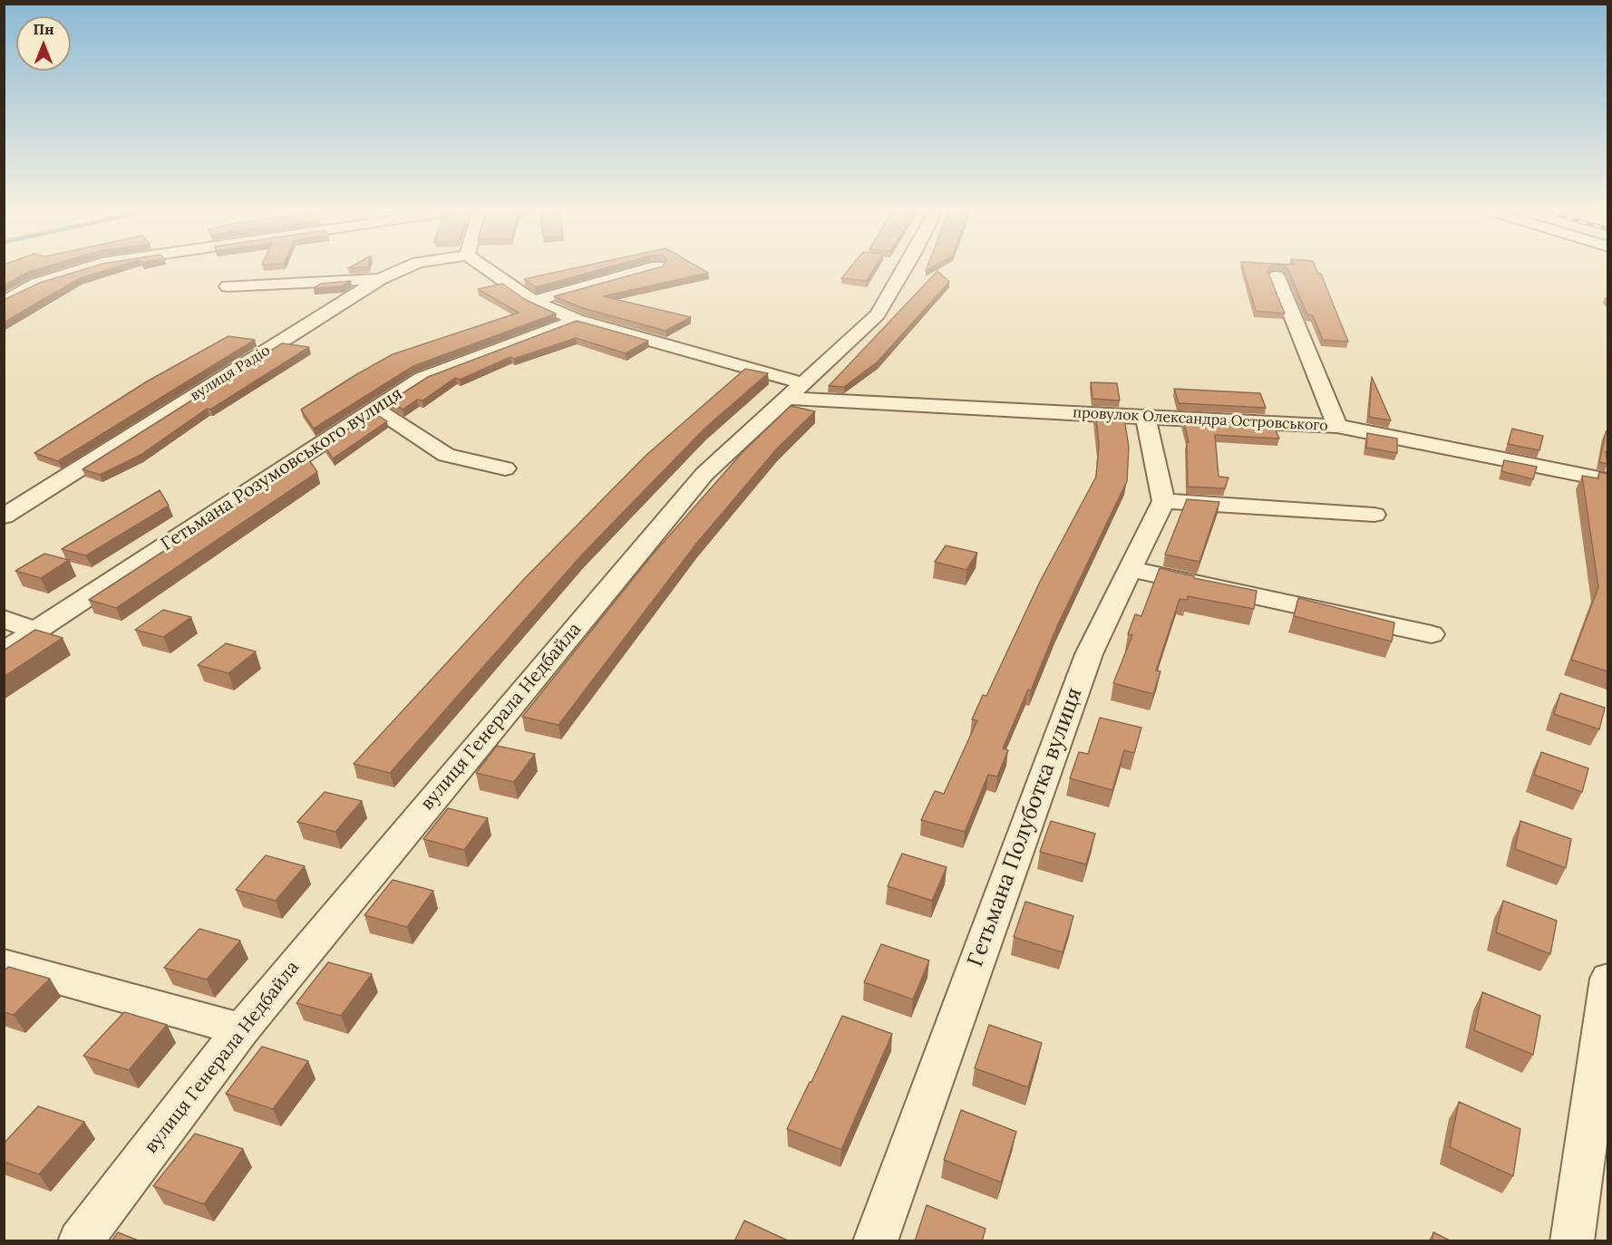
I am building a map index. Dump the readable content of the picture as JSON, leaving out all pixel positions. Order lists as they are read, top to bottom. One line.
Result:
{"streets":{"street":["вулиця Радіо","провулок Олександра Островського","Гетьмана Розумовського вулиця","вулиця Генерала Недбайла","Гетьмана Полуботка вулиця"]},"crossings":[["провулок Олександра Островського","Гетьмана Розумовського вулиця"],["провулок Олександра Островського","вулиця Генерала Недбайла"]],"north":"top"}
